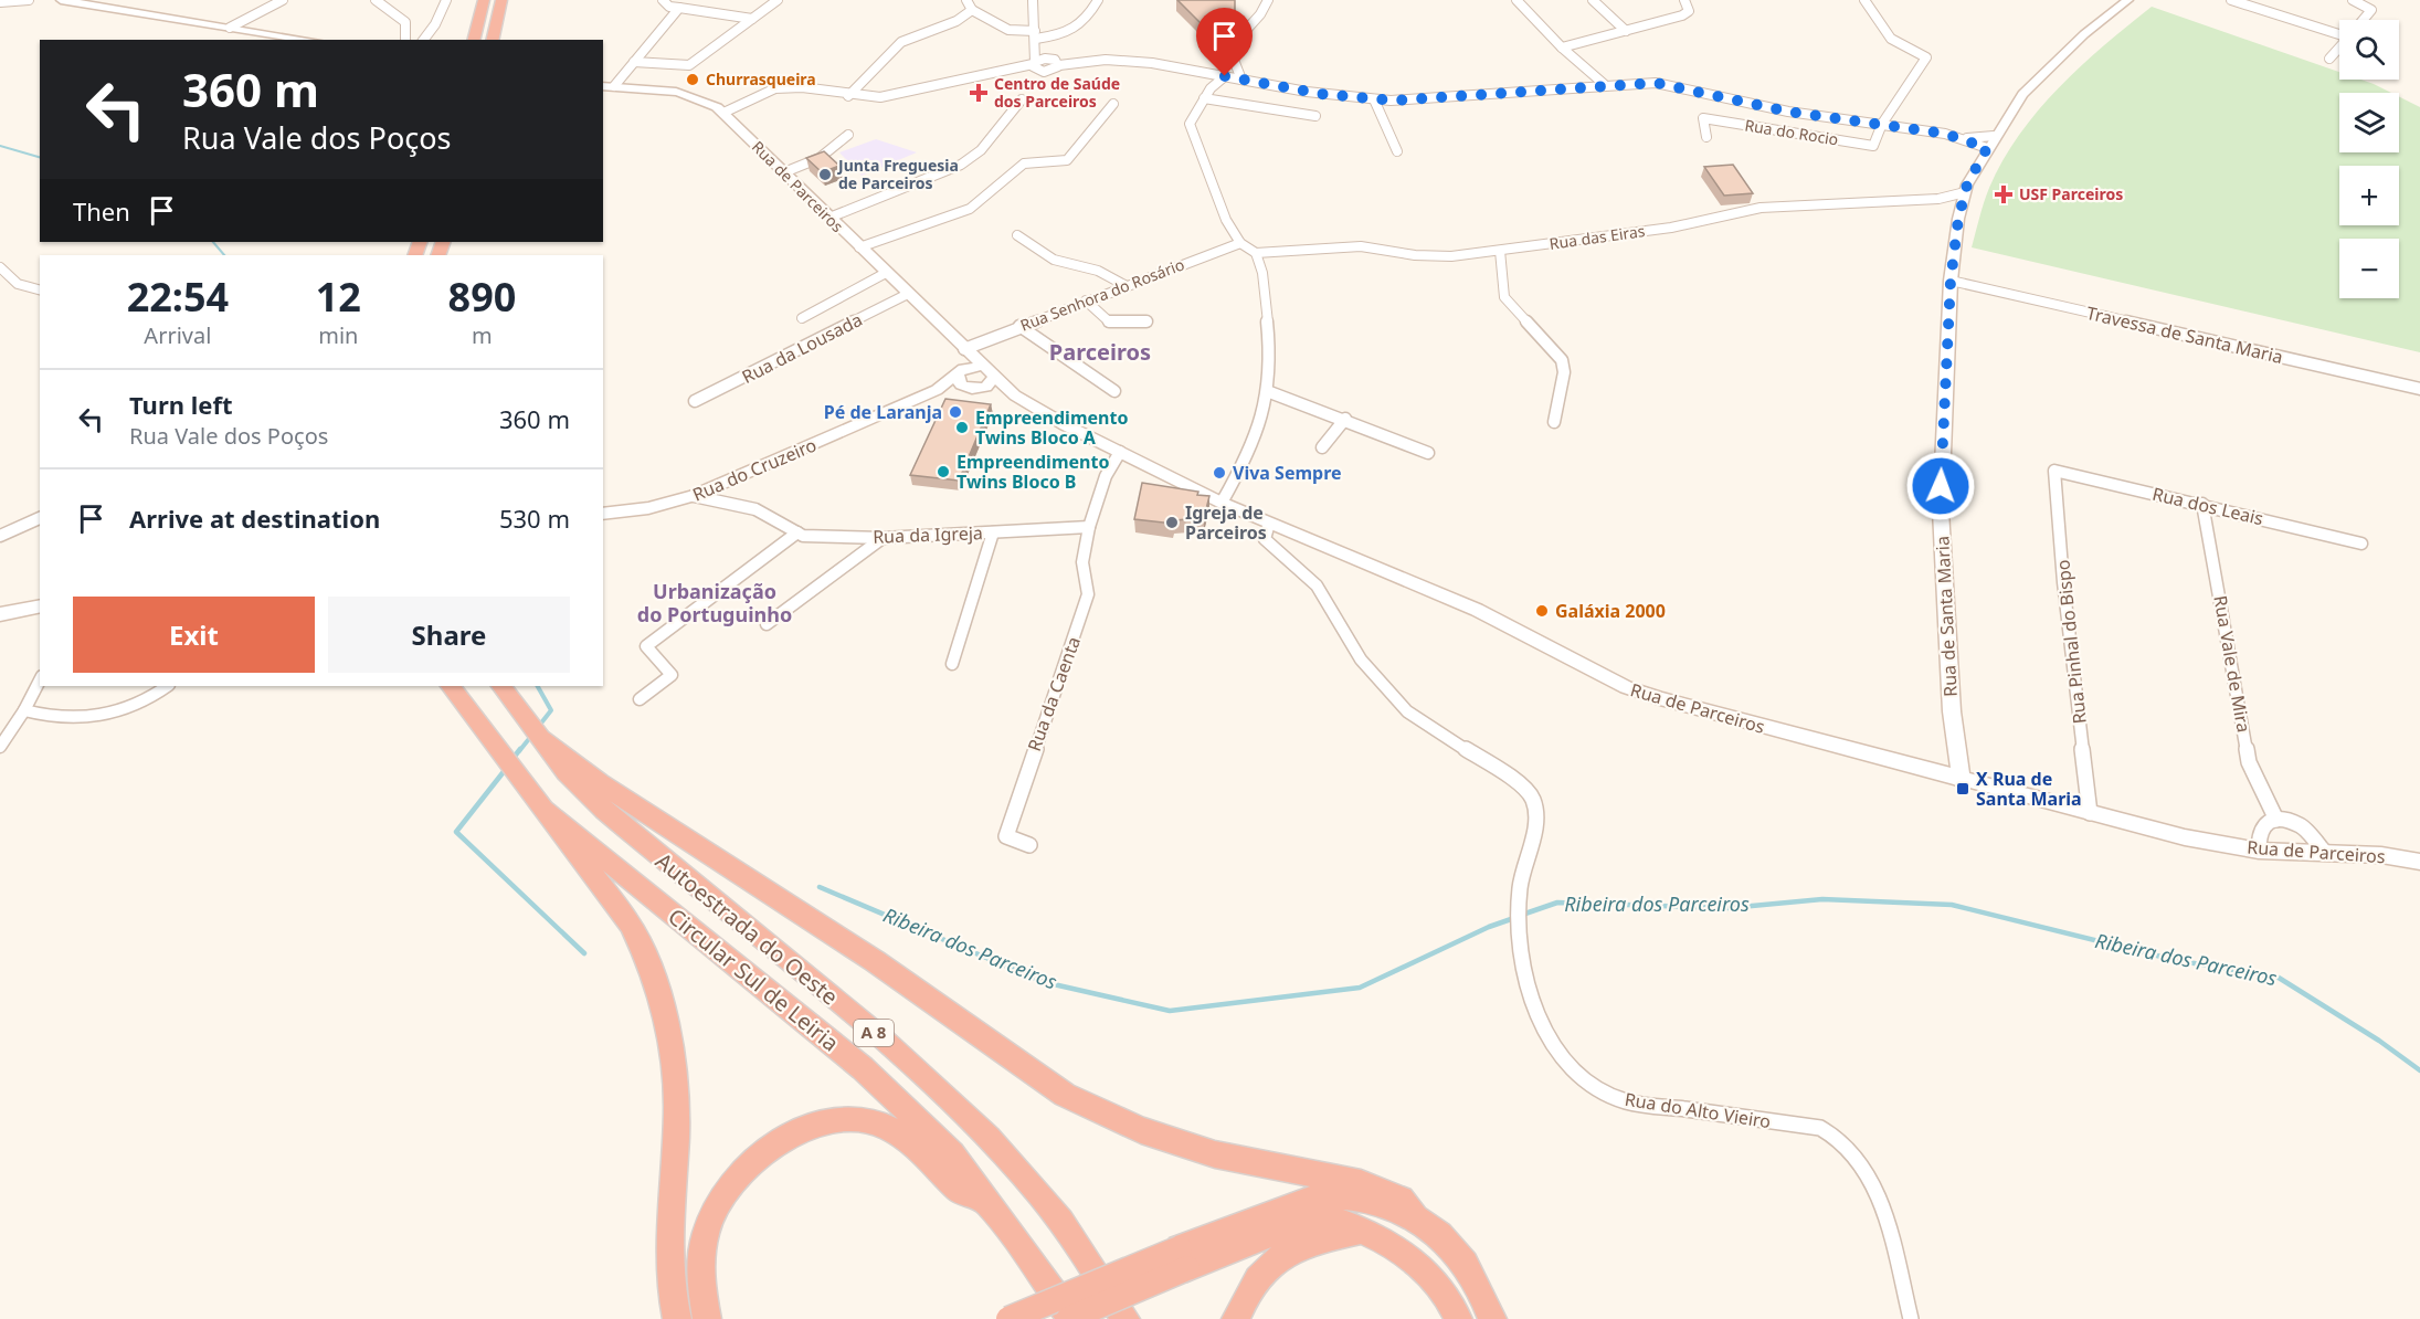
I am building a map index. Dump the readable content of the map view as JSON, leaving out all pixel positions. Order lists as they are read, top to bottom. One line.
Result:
{"streets":{"highway":["Autoestrada do Oeste","Circular Sul de Leiria","A 8"],"main road":["Rua de Parceiros","Rua do Cruzeiro","Rua de Santa Maria"],"street":["Rua do Rocio","Rua das Eiras","Rua Senhora do Rosário","Travessa de Santa Maria","Rua da Lousada","Rua dos Leais","Rua da Igreja","Rua Pinhal do Bispo","Rua Vale de Mira","Rua da Caenta","Rua do Alto Vieiro"]},"crossings":[["Rua de Parceiros","Rua Senhora do Rosário"],["Rua de Parceiros","Rua da Lousada"],["Rua de Parceiros","Rua do Cruzeiro"],["Rua de Parceiros","Rua de Santa Maria"],["Rua de Parceiros","Rua Pinhal do Bispo"],["Rua de Parceiros","Rua do Alto Vieiro"],["Rua das Eiras","Rua de Santa Maria"],["Travessa de Santa Maria","Rua de Santa Maria"],["Rua do Cruzeiro","Rua da Igreja"],["Rua dos Leais","Rua Pinhal do Bispo"],["Rua dos Leais","Rua Vale de Mira"],["Rua da Igreja","Rua da Caenta"],["Circular Sul de Leiria","A 8"]],"districts":["Parceiros","Urbanização do Portuguinho"],"water":["Ribeira dos Parceiros"],"places":{"other":["Churrasqueira","Junta Freguesia de Parceiros","Pé de Laranja","Empreendimento Twins Bloco A","Empreendimento Twins Bloco B","Viva Sempre","Igreja de Parceiros","Galáxia 2000"],"health":["Centro de Saúde dos Parceiros","USF Parceiros"],"transit":["X Rua de Santa Maria"]},"page":{"map_buttons":["+","−"],"turn":["360 m","Rua Vale dos Poços"],"then":"Then","eta":["22:54","Arrival","12","min","890","m"],"list":[{"name":"Turn left","note":"Rua Vale dos Poços","value":"360 m"},{"name":"Arrive at destination","value":"530 m"}],"buttons":["Exit","Share"]}}
